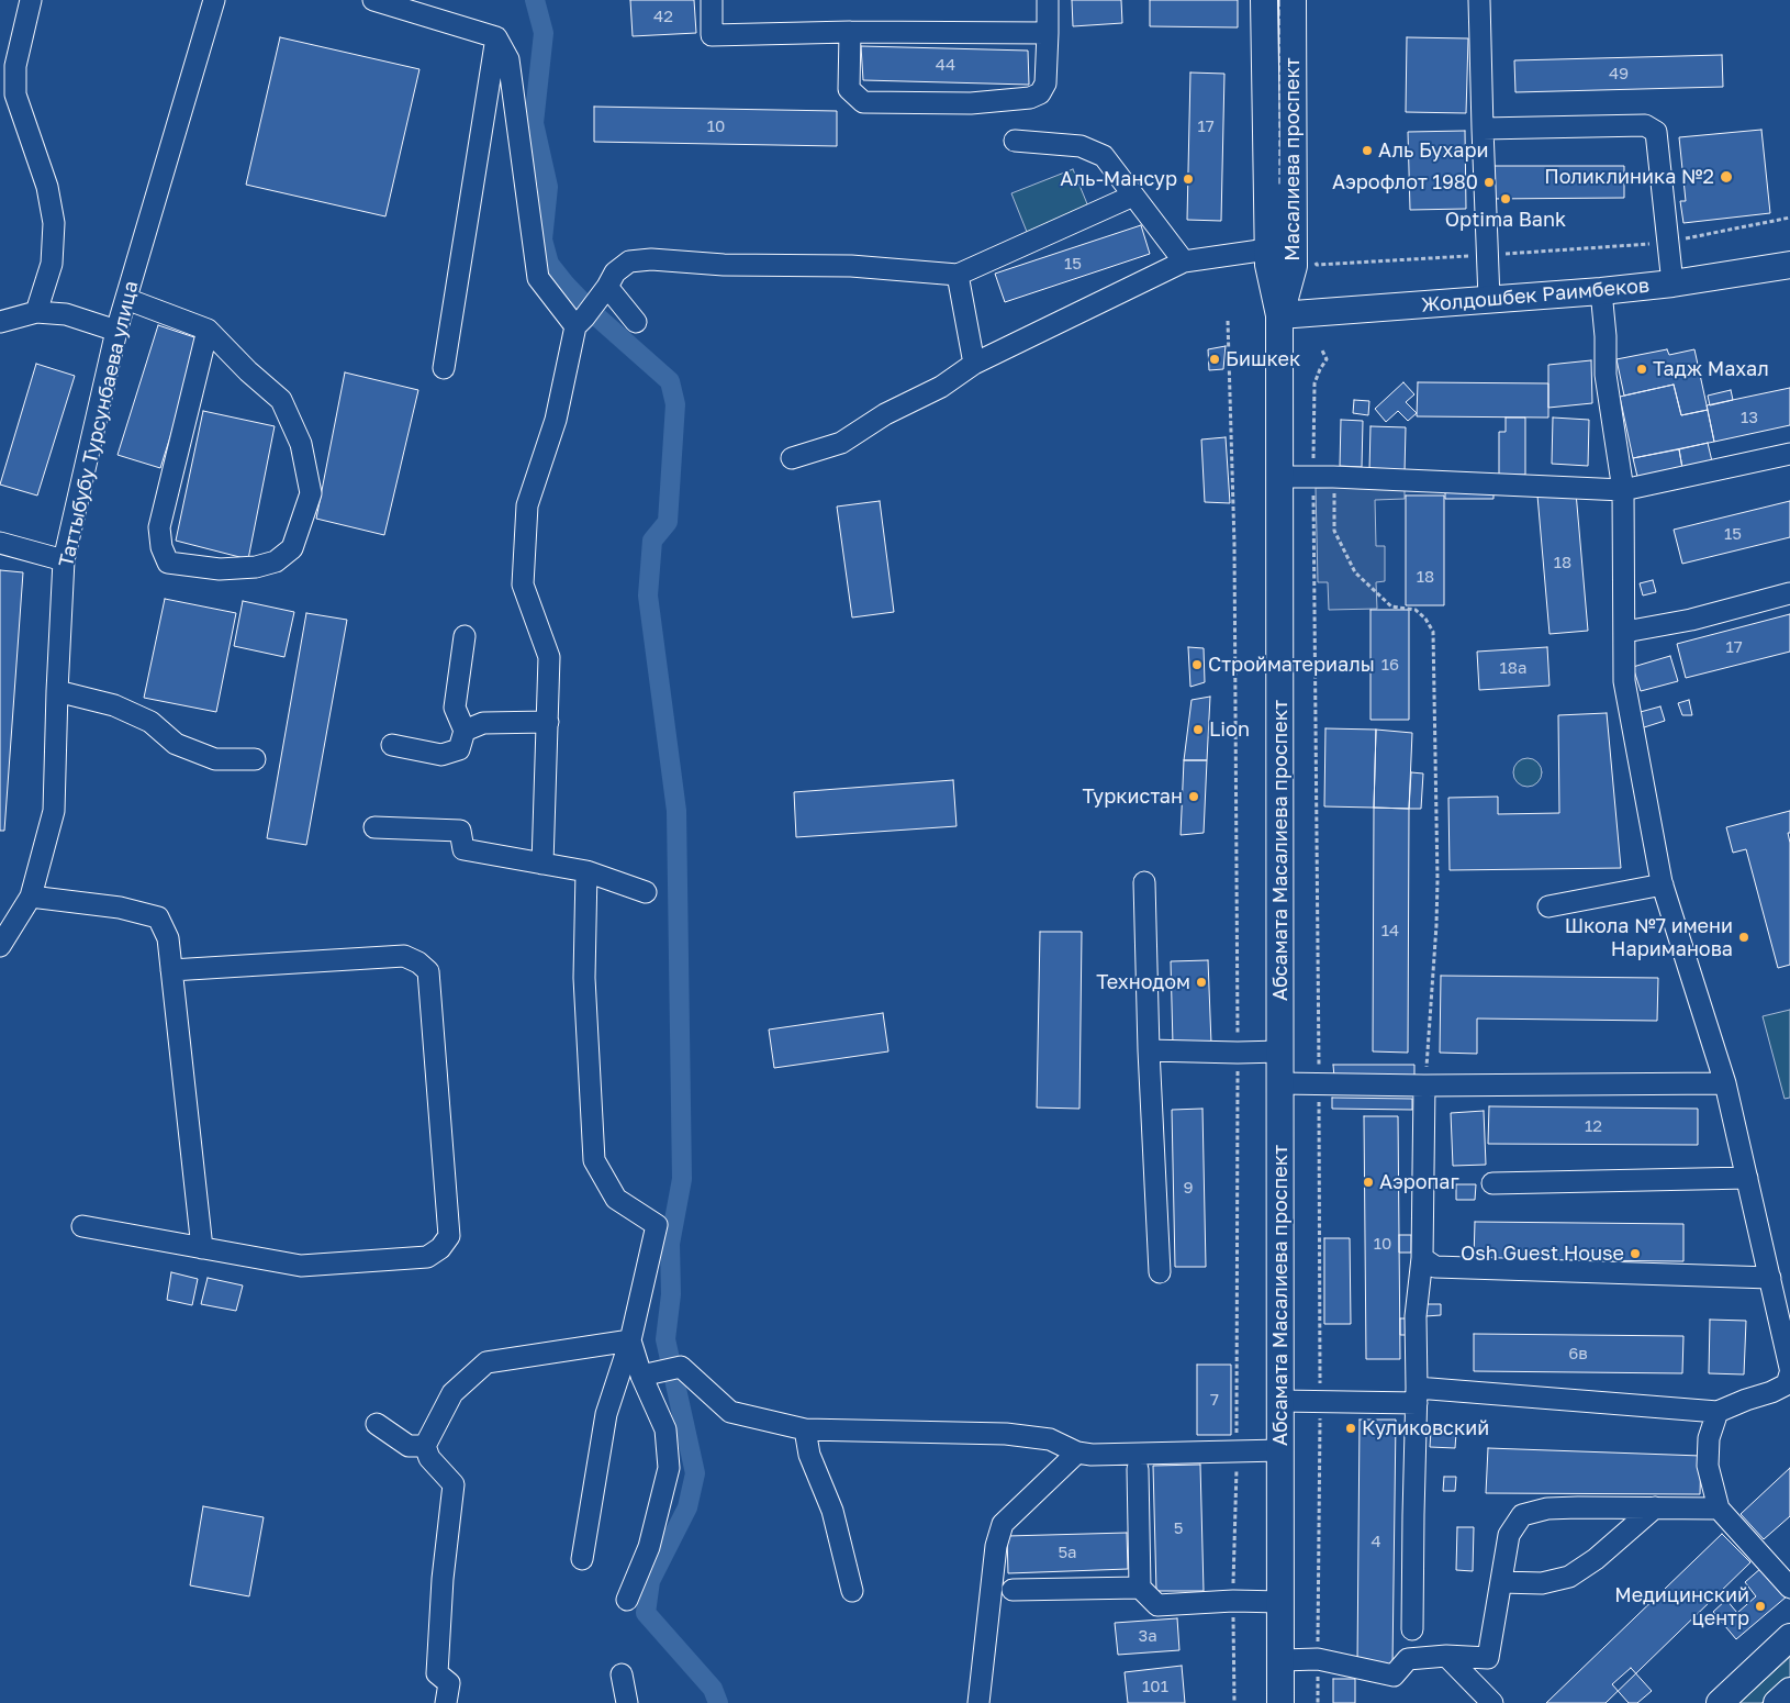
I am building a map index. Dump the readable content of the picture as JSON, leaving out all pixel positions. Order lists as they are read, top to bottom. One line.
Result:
{"streets":{"main road":["Масалиева проспект","Жолдошбек Раимбеков","Абсамата Масалиева проспект"],"street":["Таттыбубу Турсунбаева улица"]},"crossings":[["Масалиева проспект","Жолдошбек Раимбеков"],["Масалиева проспект","Абсамата Масалиева проспект"],["Жолдошбек Раимбеков","Абсамата Масалиева проспект"]],"places":["Аль Бухари","Поликлиника №2","Аль-Мансур","Аэрофлот 1980","Optima Bank","Бишкек","Тадж Махал","Стройматериалы","Lion","Туркистан","Школа №7 имени Нариманова","Технодом","Аэропаг","Osh Guest House","Куликовский","Медицинский центр"],"house_numbers":["42","44","49","10","17","15","13","15","18","18","17","16","18а","14","12","9","10","6в","7","5","4","5а","3а","101"]}
